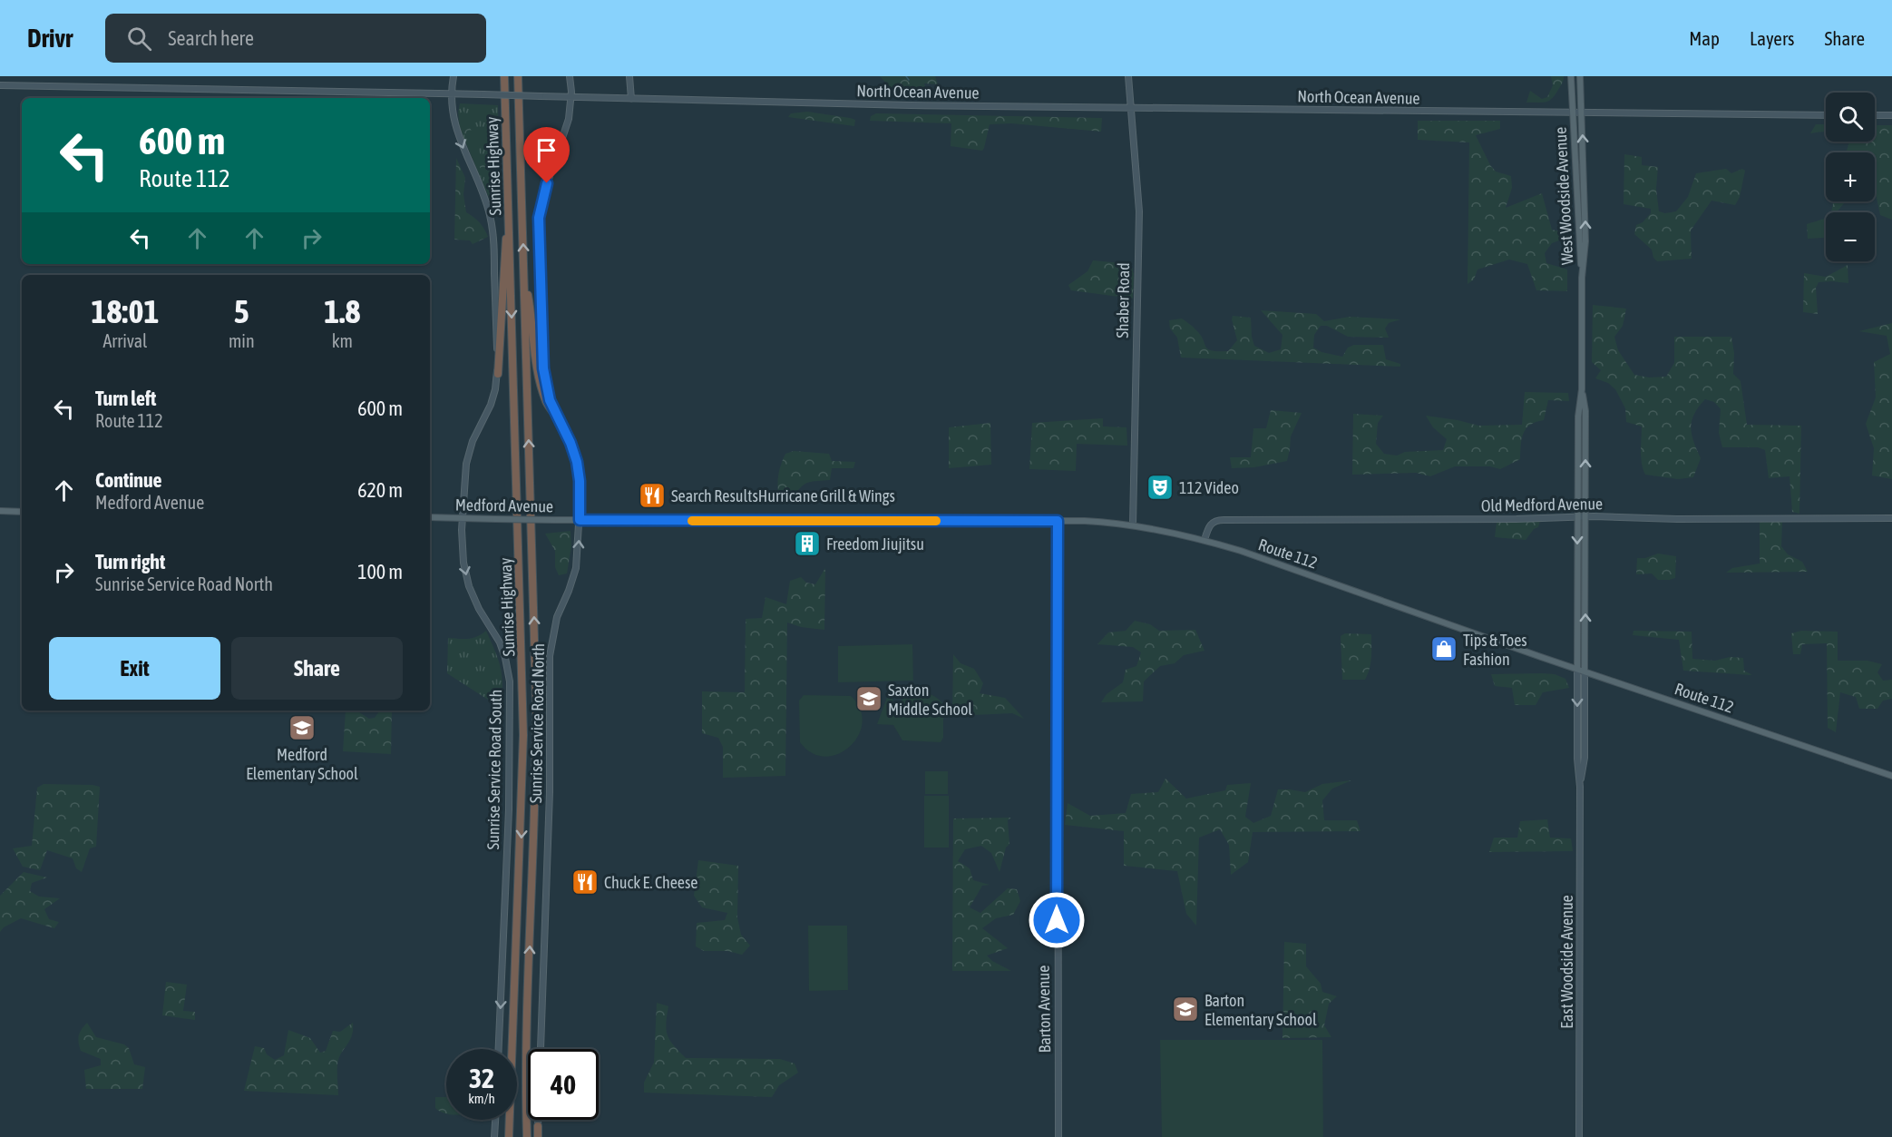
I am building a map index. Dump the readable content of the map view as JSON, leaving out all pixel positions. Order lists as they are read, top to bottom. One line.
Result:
{"streets":{"highway":["Sunrise Highway"],"main road":["North Ocean Avenue","West Woodside Avenue","Shaber Road","Old Medford Avenue","Medford Avenue","Route 112","Sunrise Service Road North","Sunrise Service Road South","East Woodside Avenue","Barton Avenue"]},"crossings":[["North Ocean Avenue","West Woodside Avenue"],["North Ocean Avenue","Shaber Road"],["North Ocean Avenue","Sunrise Service Road North"],["North Ocean Avenue","Sunrise Service Road South"],["West Woodside Avenue","Old Medford Avenue"],["West Woodside Avenue","East Woodside Avenue"],["Shaber Road","Route 112"],["Old Medford Avenue","Route 112"],["Old Medford Avenue","East Woodside Avenue"],["Medford Avenue","Route 112"],["Medford Avenue","Sunrise Service Road North"],["Medford Avenue","Sunrise Service Road South"],["Route 112","East Woodside Avenue"],["Route 112","Barton Avenue"]],"one_way":["Sunrise Service Road North","Sunrise Service Road South"],"places":{"theatre":["112 Video"],"restaurant":["Search ResultsHurricane Grill & Wings","Chuck E. Cheese"],"building":["Freedom Jiujitsu"],"shop":["Tips & Toes Fashion"],"school or university":["Saxton Middle School","Medford Elementary School","Barton Elementary School"]},"page":{"header":"Drivr","search":"Search here","nav":["Map","Layers","Share"],"map_buttons":["+","−"],"turn":["600 m","Route 112"],"eta":["18:01","Arrival","5","min","1.8","km"],"list":[{"name":"Turn left","note":"Route 112","value":"600 m"},{"name":"Continue","note":"Medford Avenue","value":"620 m"},{"name":"Turn right","note":"Sunrise Service Road North","value":"100 m"}],"buttons":["Exit","Share"],"speed":"32 km/h","limit":"40"}}
